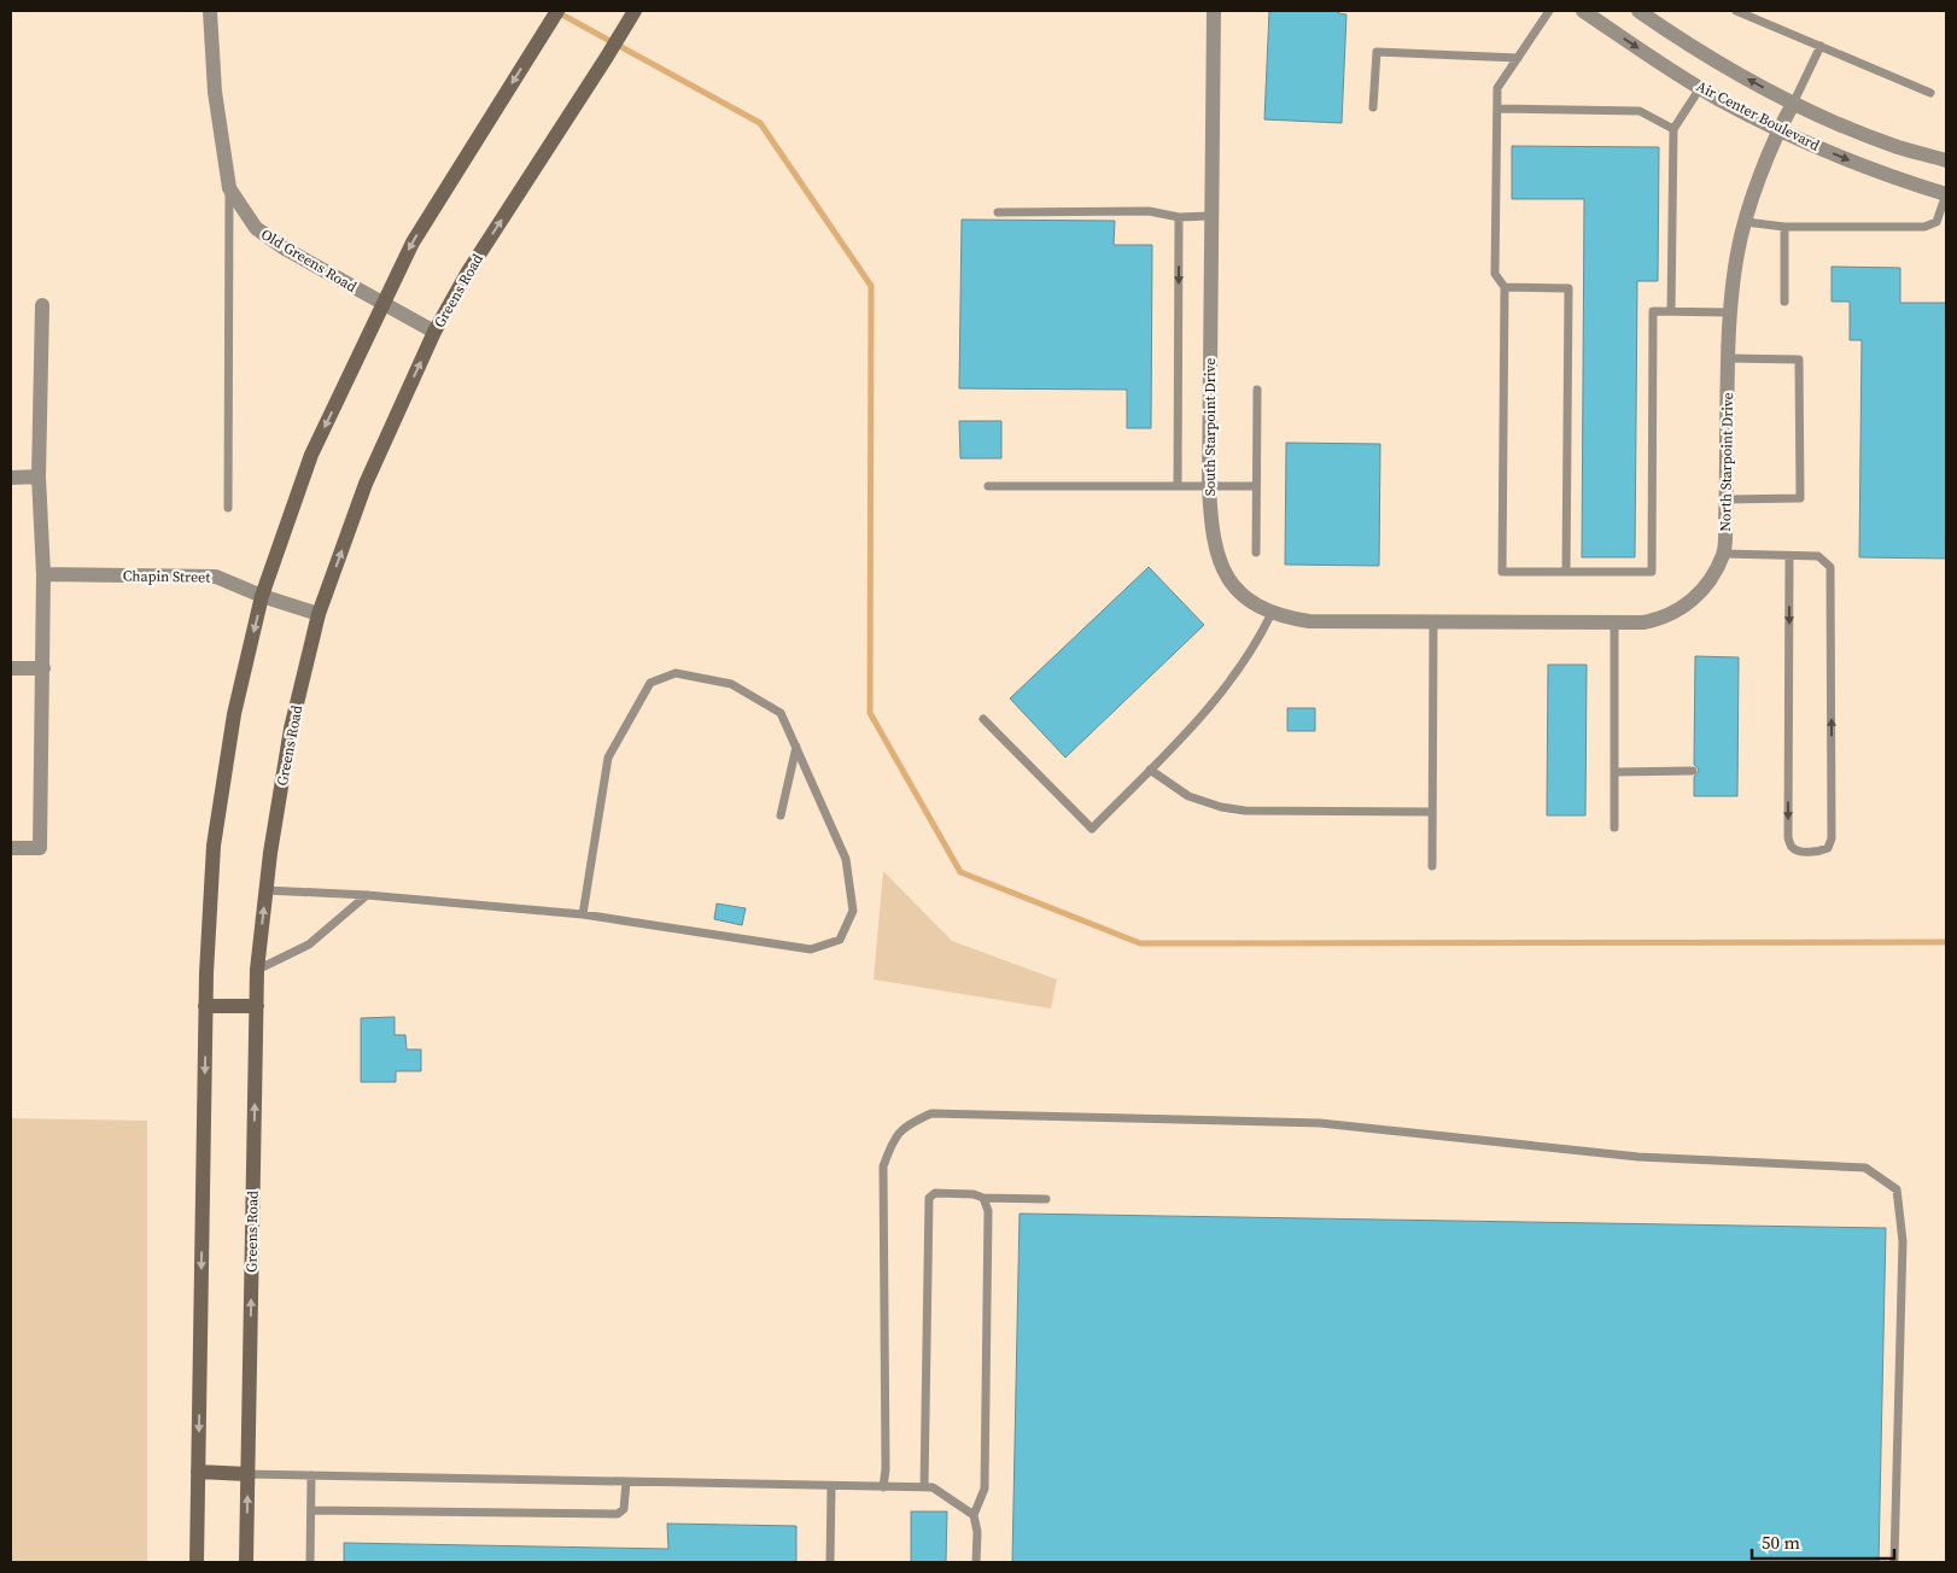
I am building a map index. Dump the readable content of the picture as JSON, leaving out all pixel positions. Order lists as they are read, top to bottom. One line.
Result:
{"streets":{"main road":["Greens Road"],"street":["Air Center Boulevard","Old Greens Road","South Starpoint Drive","North Starpoint Drive","Chapin Street"]},"crossings":[["Air Center Boulevard","North Starpoint Drive"],["Old Greens Road","Greens Road"],["Greens Road","Chapin Street"],["South Starpoint Drive","North Starpoint Drive"]],"scale_bar":"50 m"}
